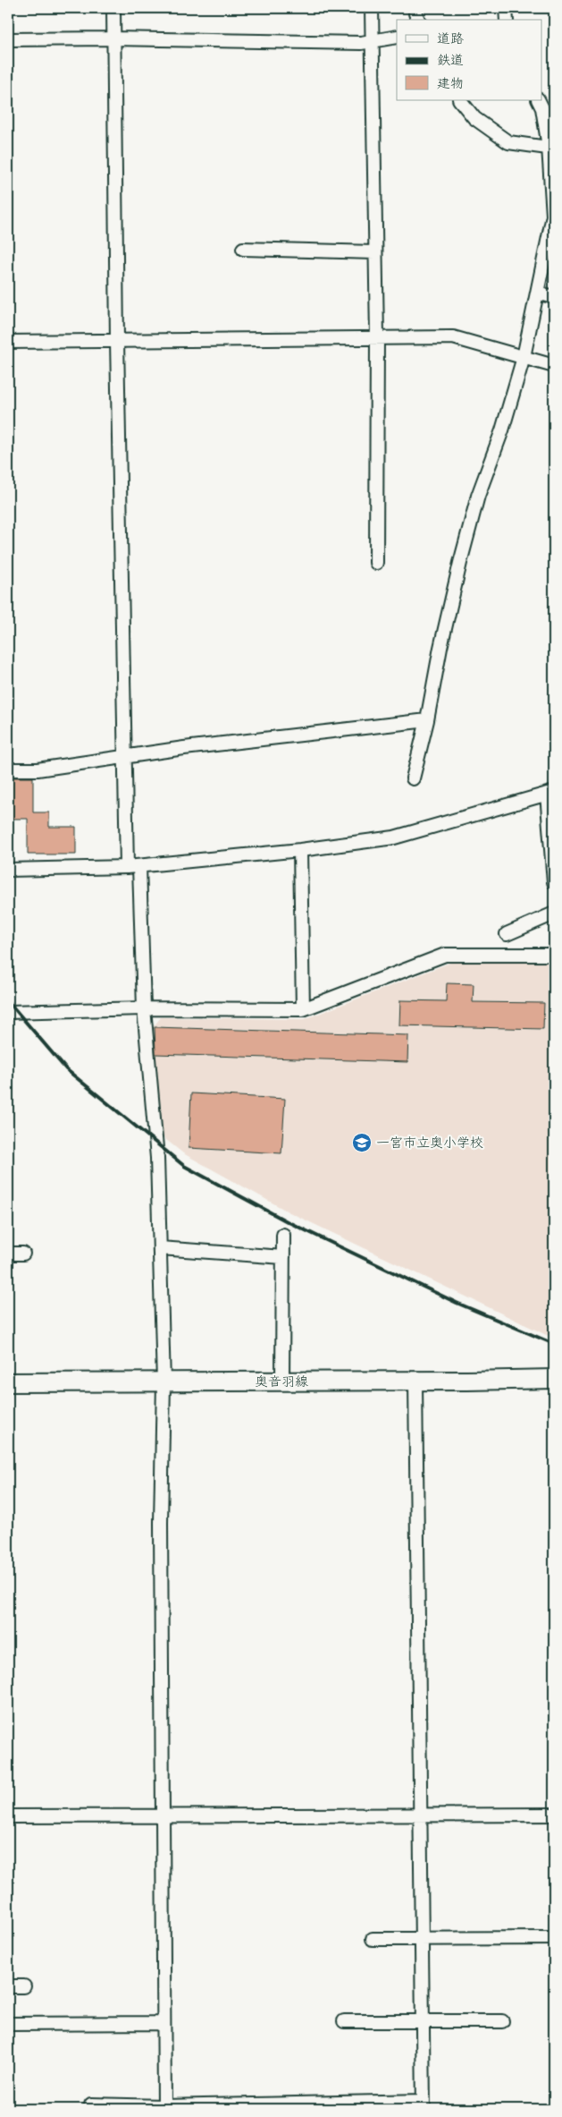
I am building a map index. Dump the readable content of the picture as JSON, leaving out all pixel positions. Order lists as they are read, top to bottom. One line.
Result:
{"streets":{"main road":["奥音羽線"]},"places":{"school or university":["一宮市立奥小学校"]},"legend":["道路","鉄道","建物"]}
